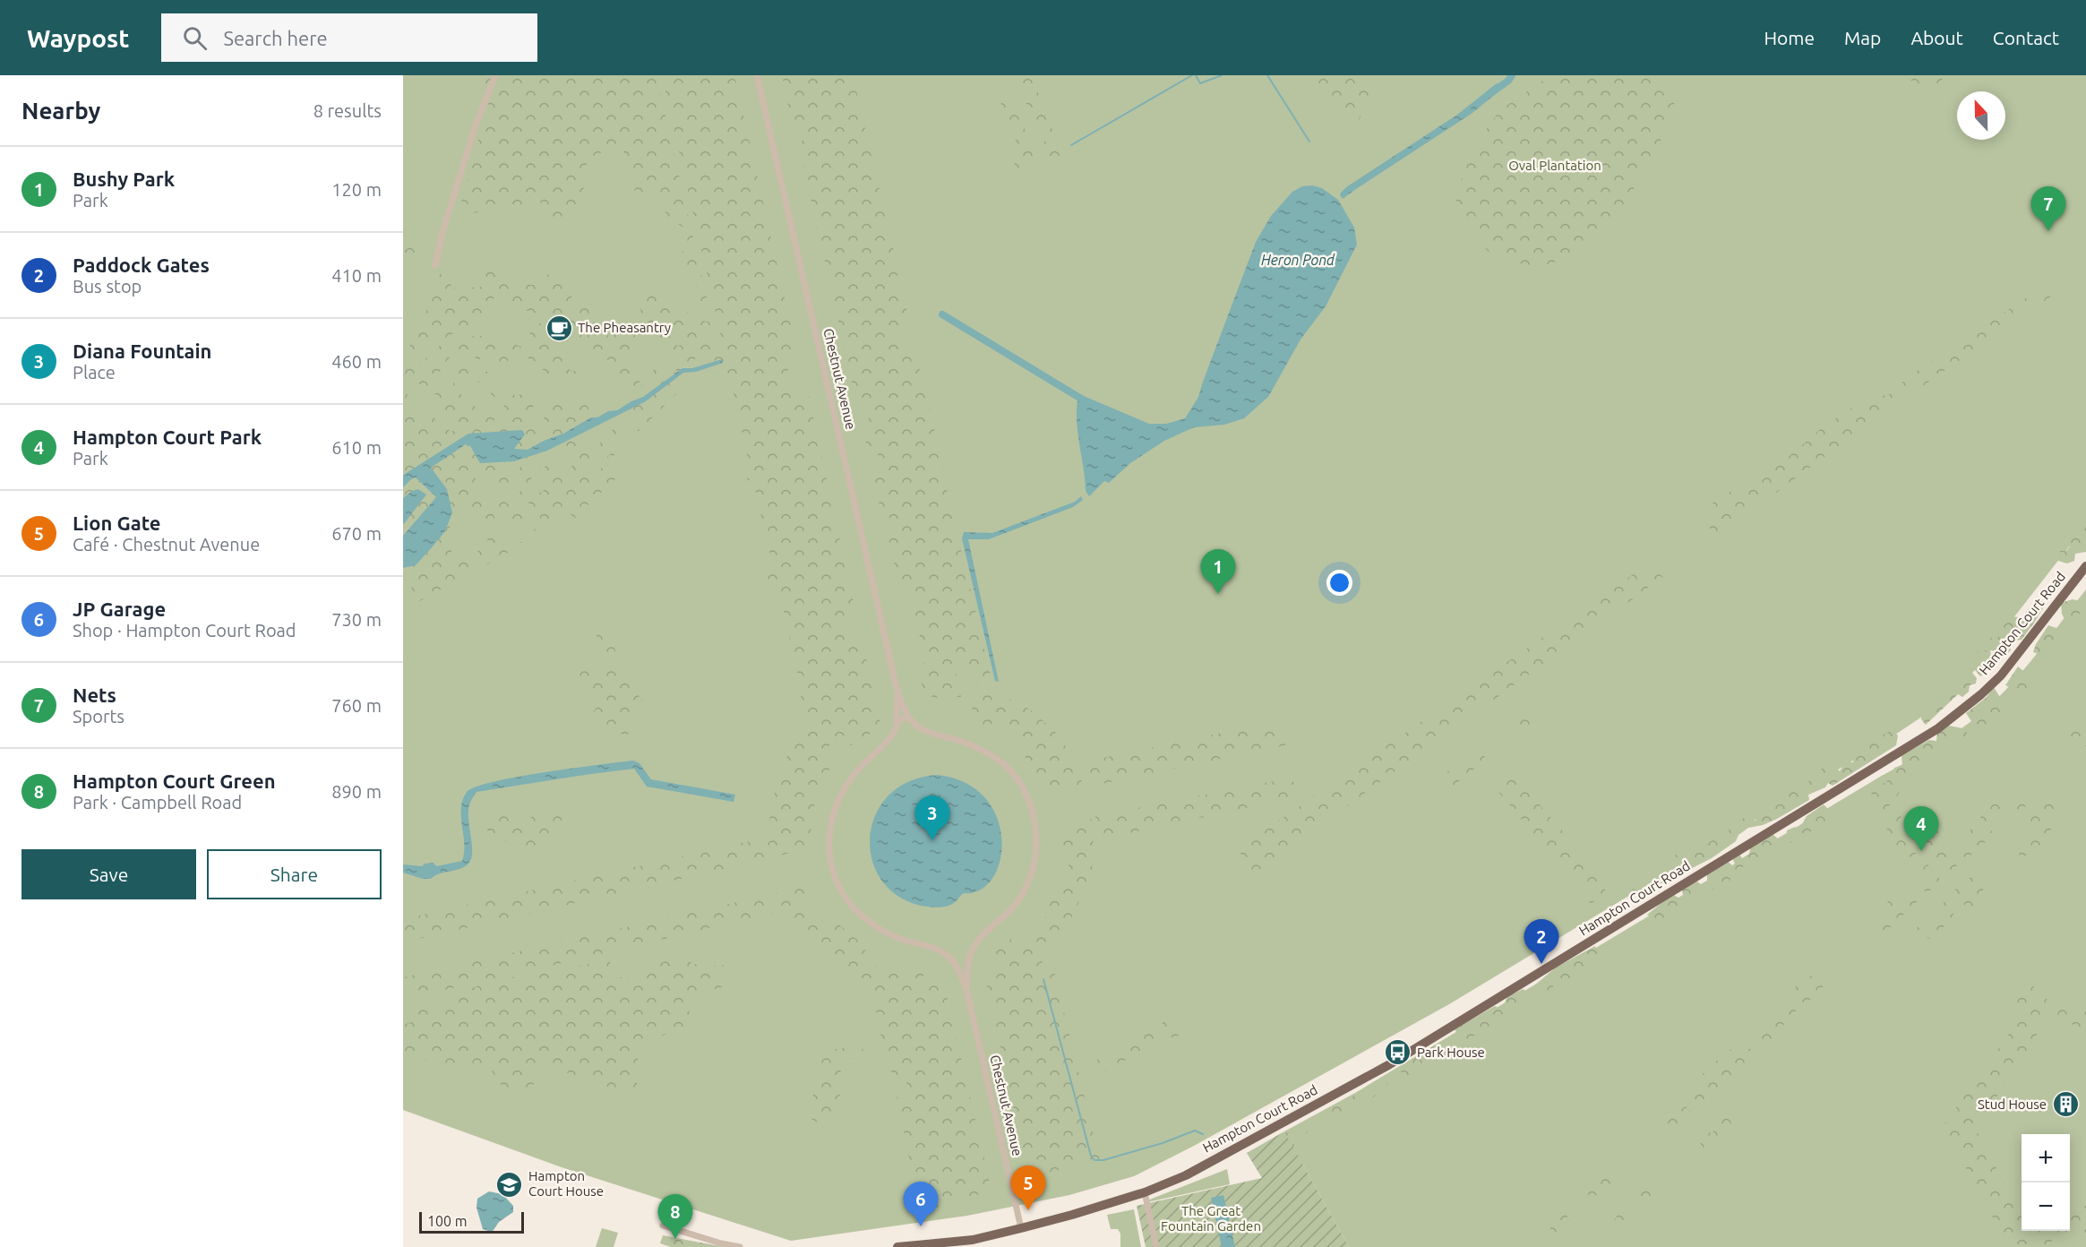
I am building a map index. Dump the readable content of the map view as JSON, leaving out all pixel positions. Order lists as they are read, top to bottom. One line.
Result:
{"streets":{"main road":["Hampton Court Road"],"street":["Chestnut Avenue"]},"crossings":[["Chestnut Avenue","Hampton Court Road"]],"water":["Heron Pond"],"parks":["Oval Plantation","The Great Fountain Garden"],"places":{"cafe":["The Pheasantry"],"bus stop":["Park House"],"building":["Stud House"],"school or university":["Hampton Court House"]},"scale_bar":"100 m","north":"top","page":{"header":"Waypost","search":"Search here","nav":["Home","Map","About","Contact"],"heading":["Nearby","8 results"],"list":[{"mark":"1","name":"Bushy Park","note":"Park","value":"120 m"},{"mark":"2","name":"Paddock Gates","note":"Bus stop","value":"410 m"},{"mark":"3","name":"Diana Fountain","note":"Place","value":"460 m"},{"mark":"4","name":"Hampton Court Park","note":"Park","value":"610 m"},{"mark":"5","name":"Lion Gate","note":"Café · Chestnut Avenue","value":"670 m"},{"mark":"6","name":"JP Garage","note":"Shop · Hampton Court Road","value":"730 m"},{"mark":"7","name":"Nets","note":"Sports","value":"760 m"},{"mark":"8","name":"Hampton Court Green","note":"Park · Campbell Road","value":"890 m"}],"pins":["7","1","3","4","2","5","6","8"],"buttons":["Save","Share"],"map_buttons":["+","−"],"scale":"100 m"}}
